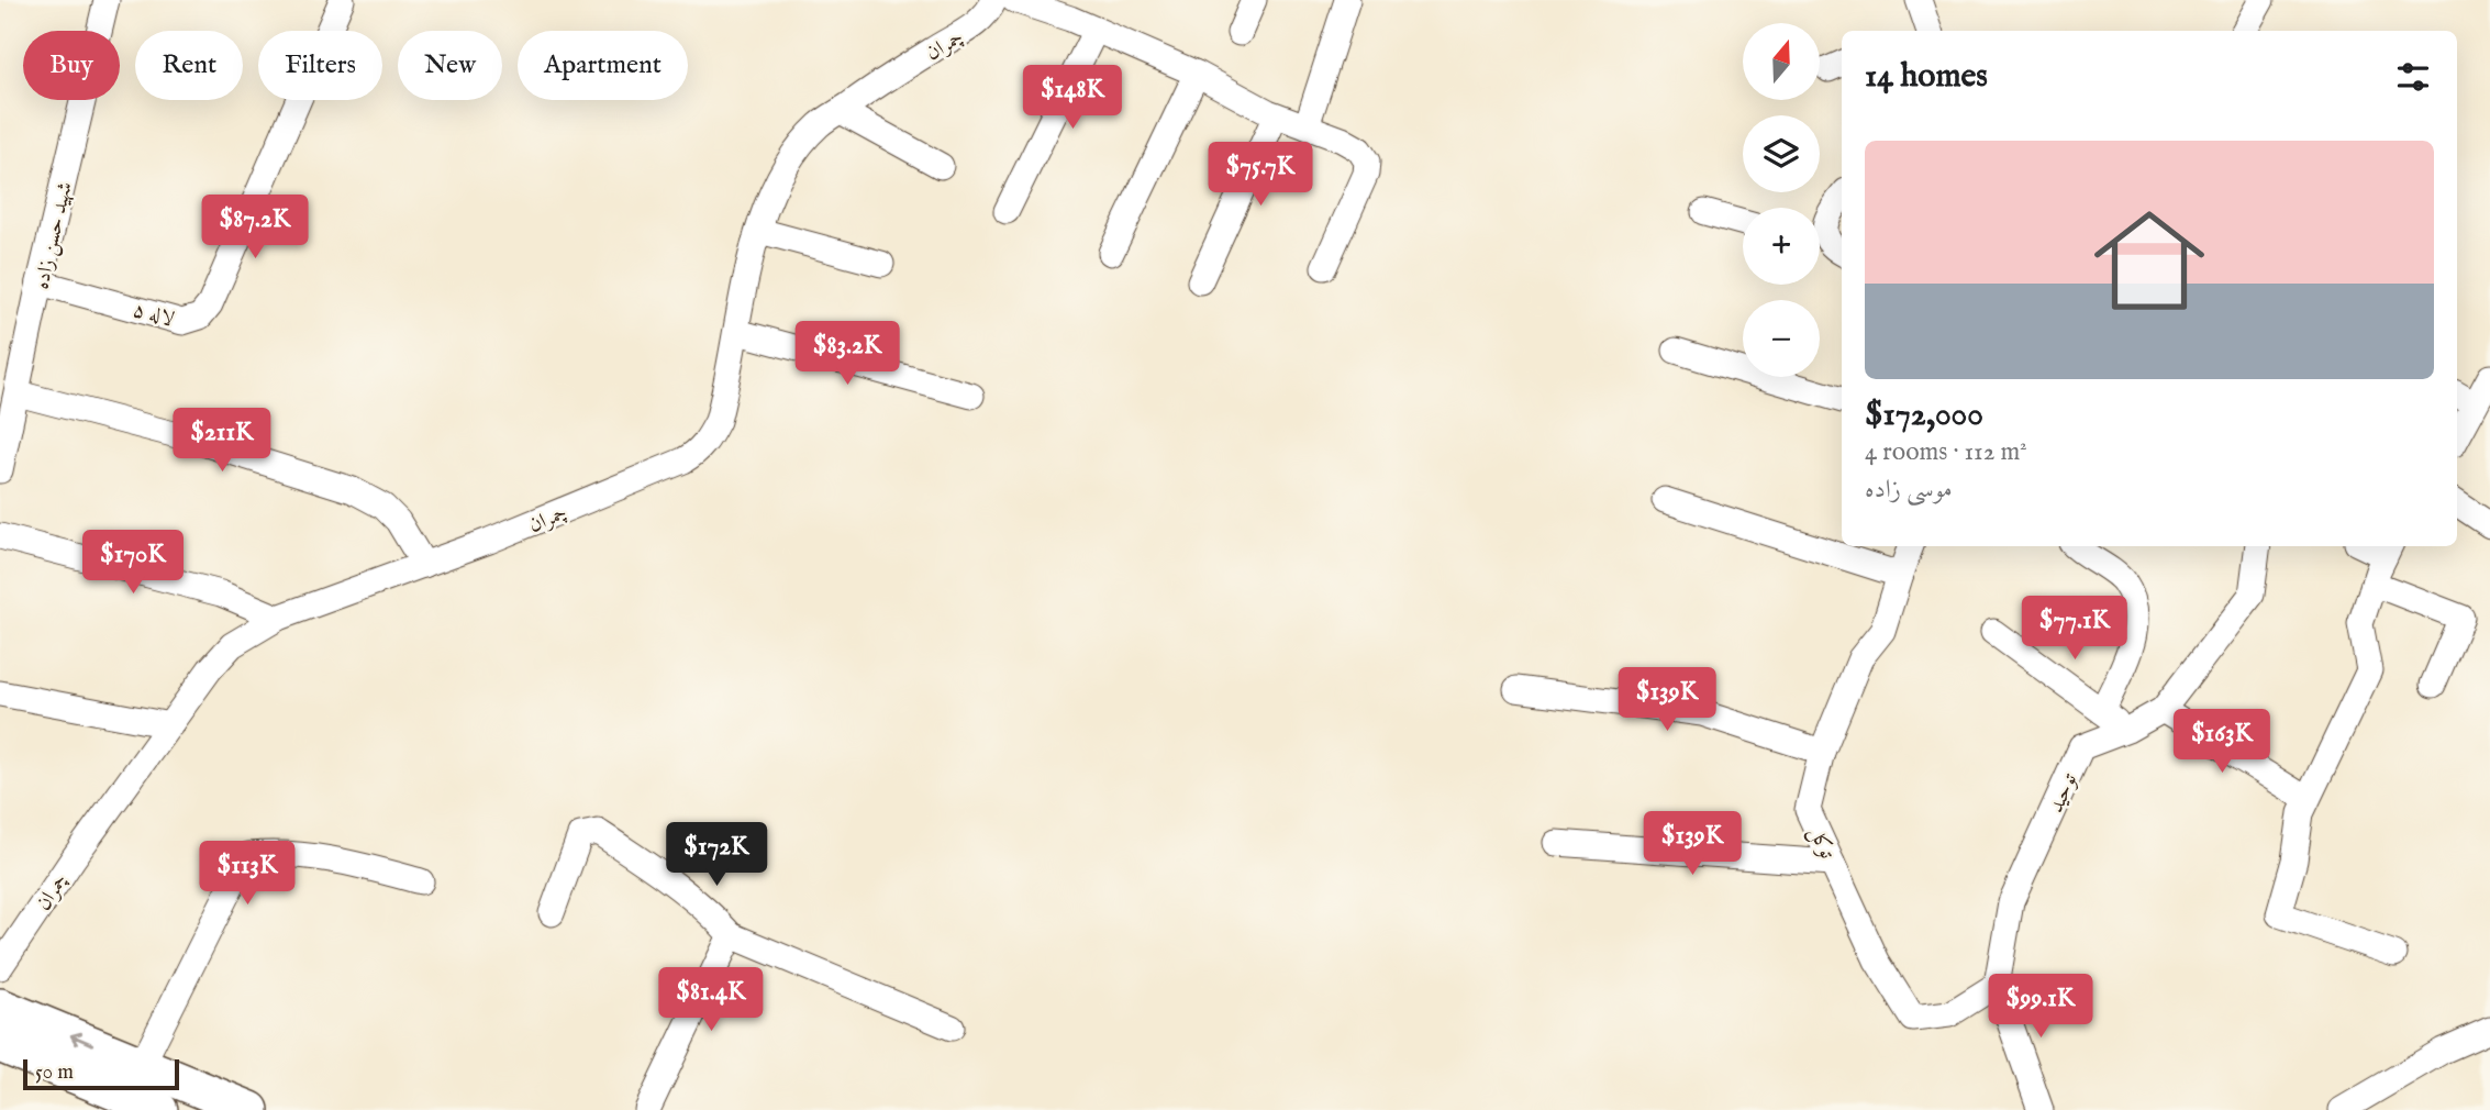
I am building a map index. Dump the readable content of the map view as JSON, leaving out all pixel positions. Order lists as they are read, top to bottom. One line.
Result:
{"streets":{"street":["چمران","شهید حسن زاده","لاله ۵","توحید","توکل"]},"crossings":[["شهید حسن زاده","لاله ۵"],["توحید","توکل"]],"scale_bar":"50 m","north":"top","page":{"map_buttons":["+","−"],"chip":["Buy","Rent","Filters","New","Apartment"],"heading":"14 homes","price":["$148K","$75.7K","$87.2K","$83.2K","$211K","$170K","$77.1K","$139K","$163K","$139K","$172K","$113K","$81.4K","$99.1K"],"list":[{"name":"$172,000","note":"4 rooms · 112 m² · موسی زاده"}],"scale":"50 m"}}
